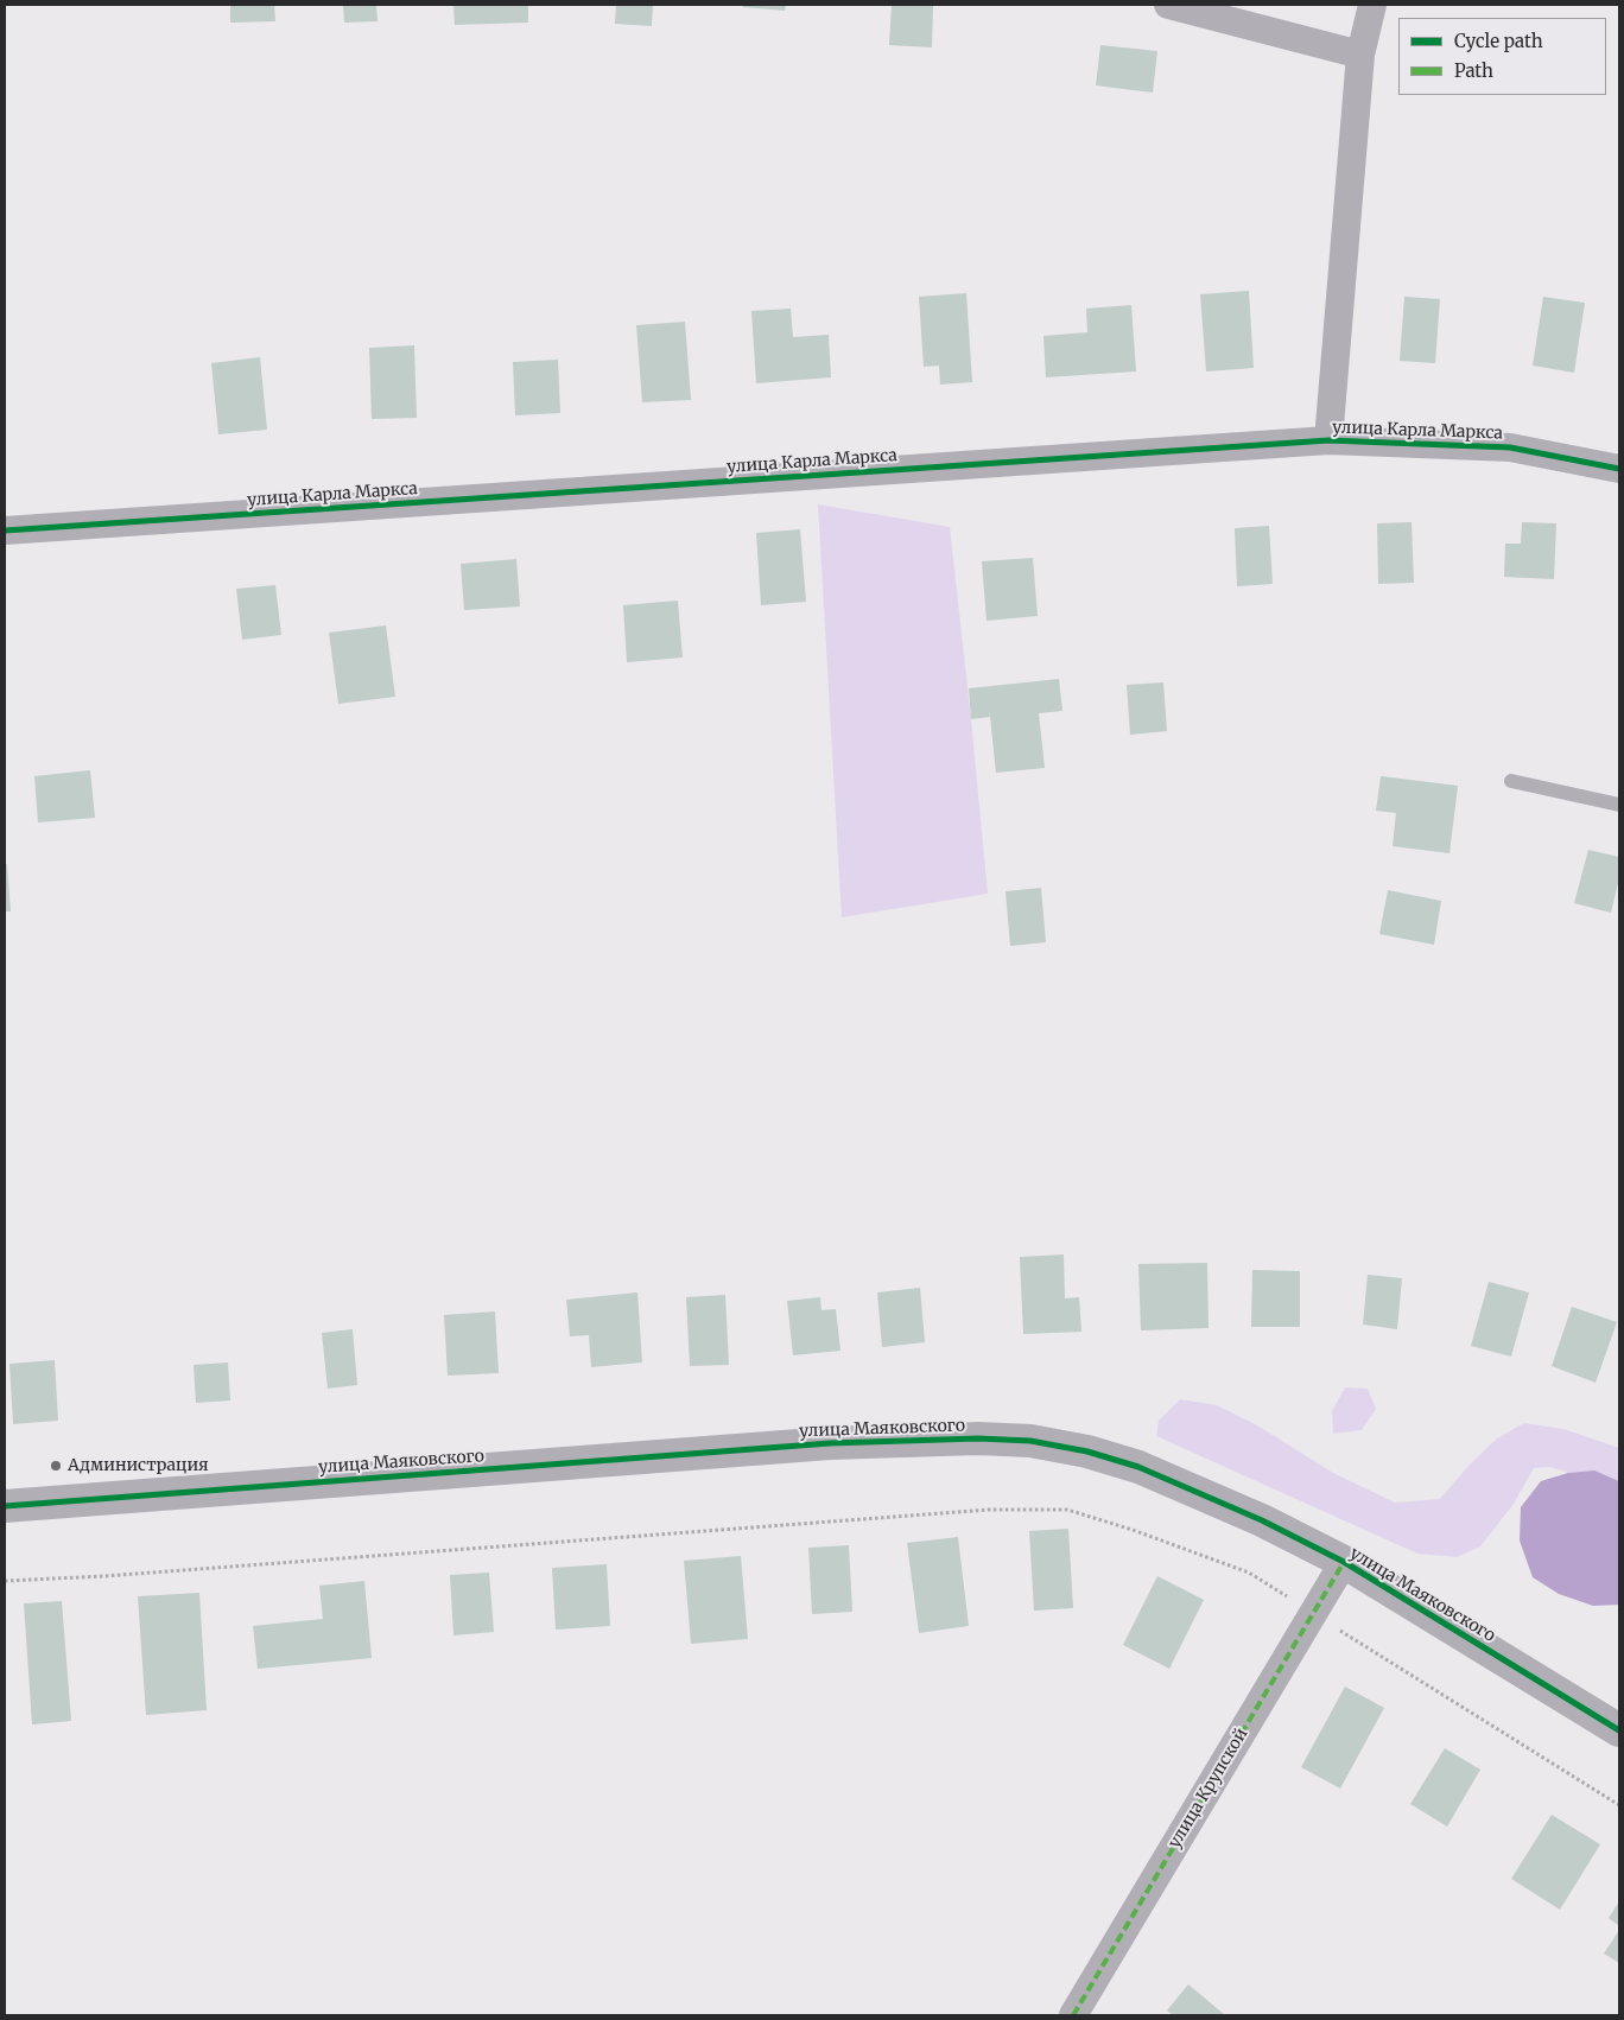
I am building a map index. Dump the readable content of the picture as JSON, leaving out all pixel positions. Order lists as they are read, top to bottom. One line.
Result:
{"streets":{"street":["улица Карла Маркса","улица Маяковского","улица Крупской"]},"crossings":[["улица Маяковского","улица Крупской"]],"places":["Администрация"],"legend":["Cycle path","Path"]}
